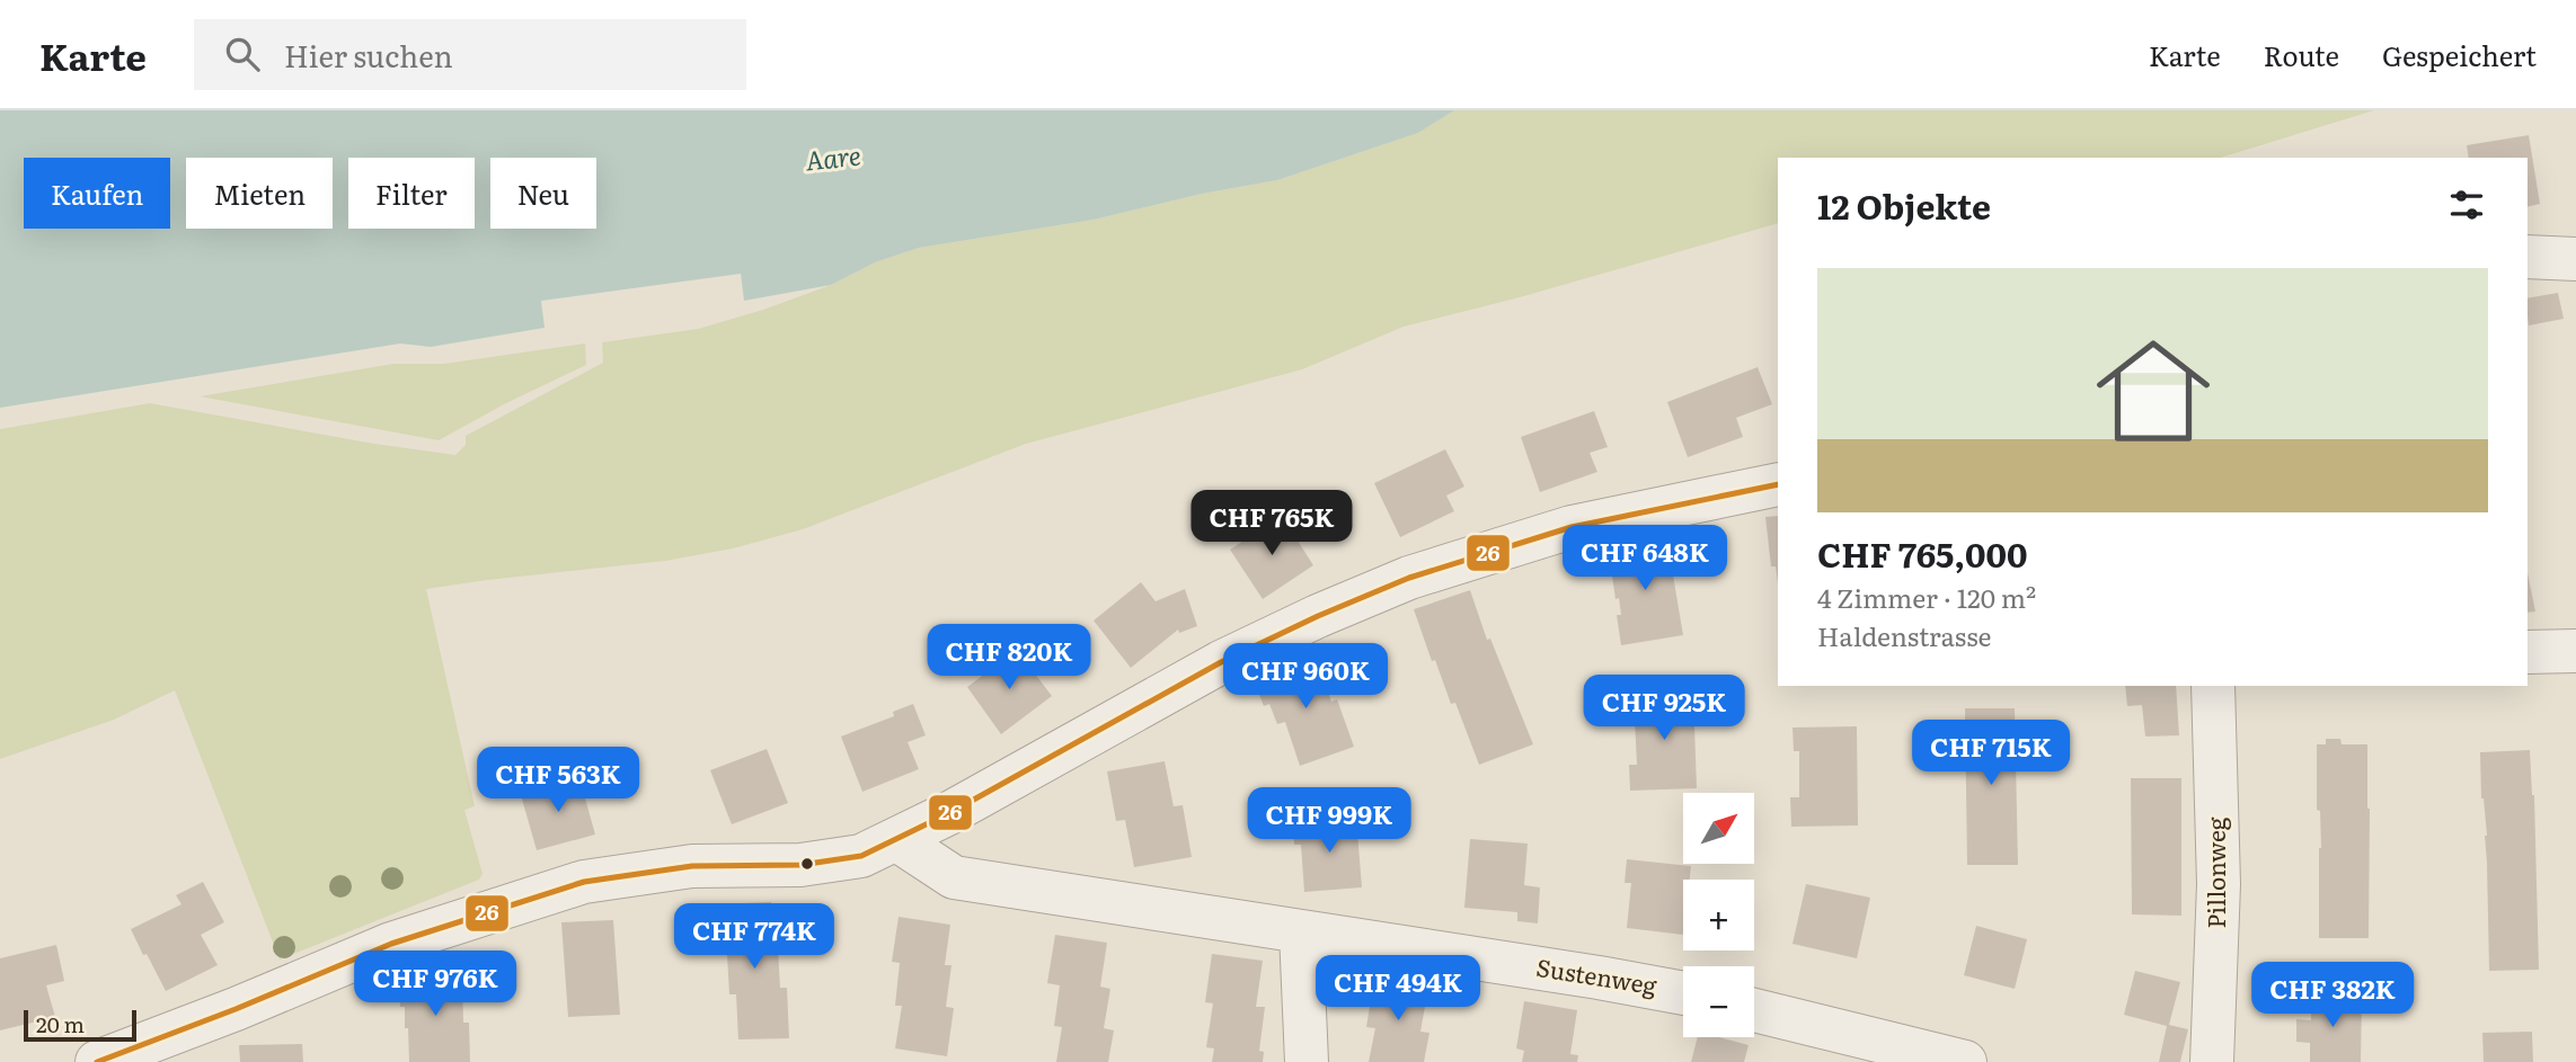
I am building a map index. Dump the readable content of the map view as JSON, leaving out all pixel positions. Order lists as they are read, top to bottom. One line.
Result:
{"streets":{"street":["Pillonweg","Sustenweg"]},"water":["Aare"],"lines":["transit line 26"],"scale_bar":"20 m","north":"top right","page":{"header":"Karte","search":"Hier suchen","nav":["Karte","Route","Gespeichert"],"chip":["Kaufen","Mieten","Filter","Neu"],"heading":"12 Objekte","list":[{"name":"CHF 765,000","note":"4 Zimmer · 120 m² · Haldenstrasse"}],"price":["CHF 765K","CHF 648K","CHF 820K","CHF 960K","CHF 925K","CHF 715K","CHF 563K","CHF 999K","CHF 774K","CHF 976K","CHF 494K","CHF 382K"],"map_buttons":["+","−"],"scale":"20 m"}}
